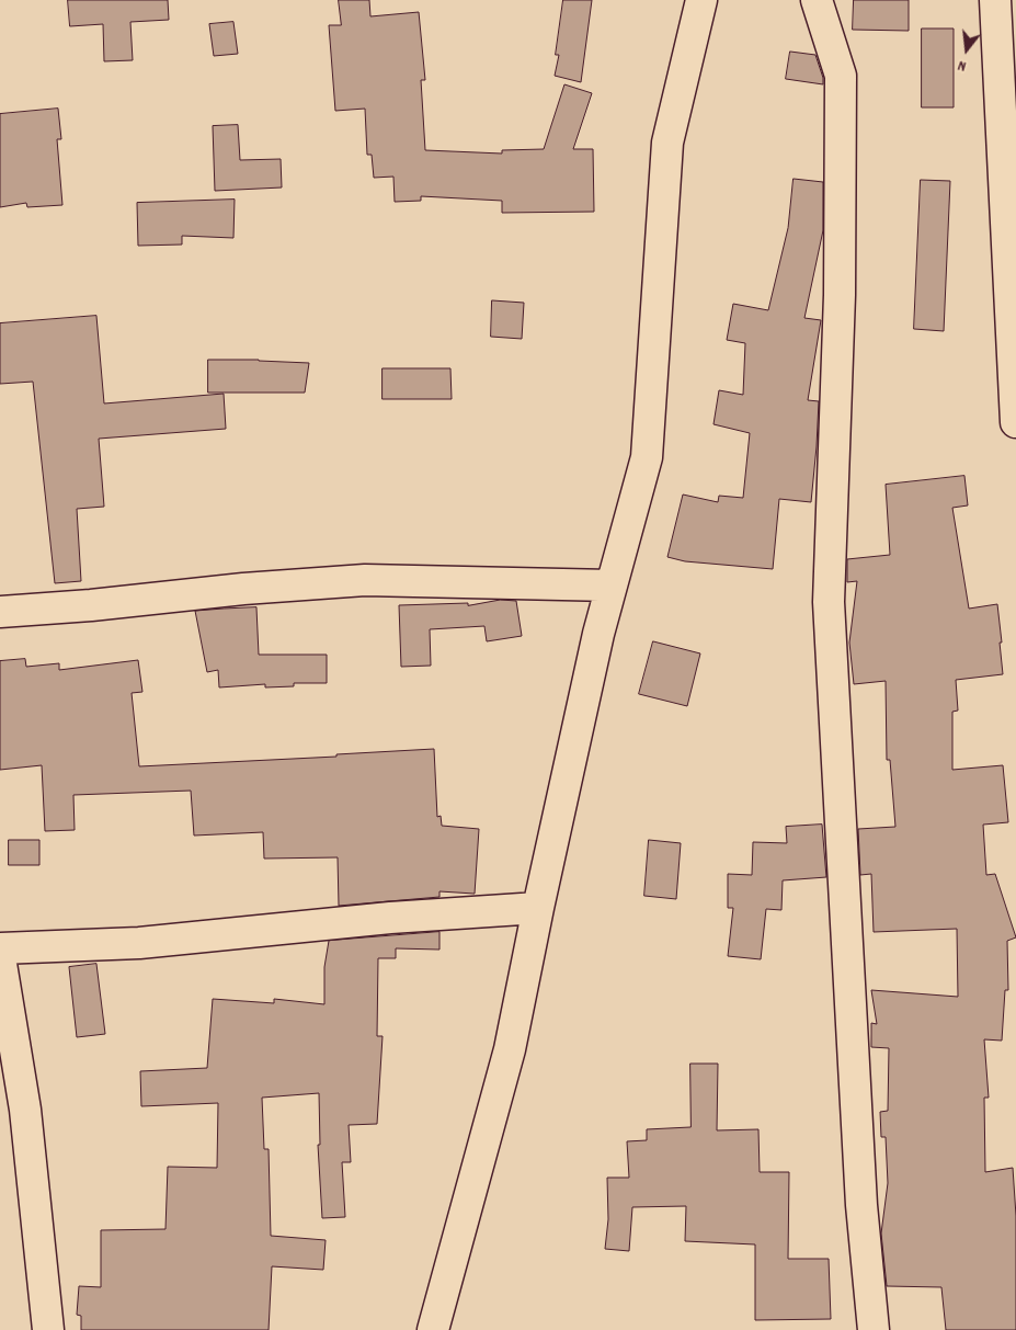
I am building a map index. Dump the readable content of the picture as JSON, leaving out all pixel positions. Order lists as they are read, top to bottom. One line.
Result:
{"north":"bottom"}
